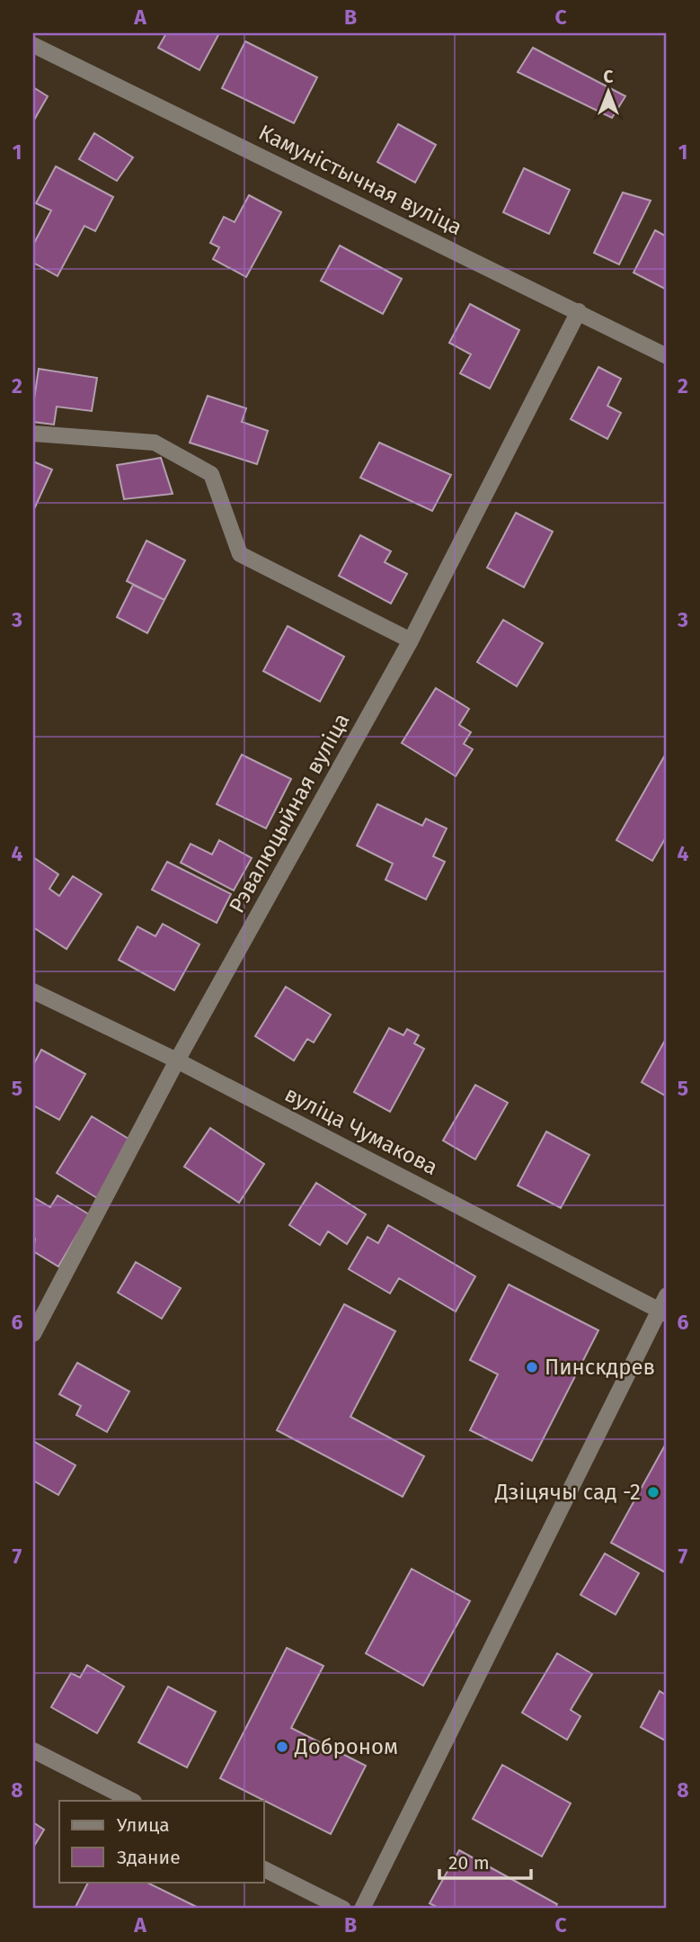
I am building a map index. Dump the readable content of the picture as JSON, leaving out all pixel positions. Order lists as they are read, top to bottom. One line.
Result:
{"streets":{"street":["Камуністычная вуліца","Рэвалюцыйная вуліца","вуліца Чумакова"]},"crossings":[["Камуністычная вуліца","Рэвалюцыйная вуліца"],["Рэвалюцыйная вуліца","вуліца Чумакова"]],"places":["Пинскдрев","Дзіцячы сад -2","Доброном"],"legend":["Улица","Здание"],"scale_bar":"20 m","north":"top","grid":{"columns":["A","B","C"],"rows":["1","2","3","4","5","6","7","8"]}}
